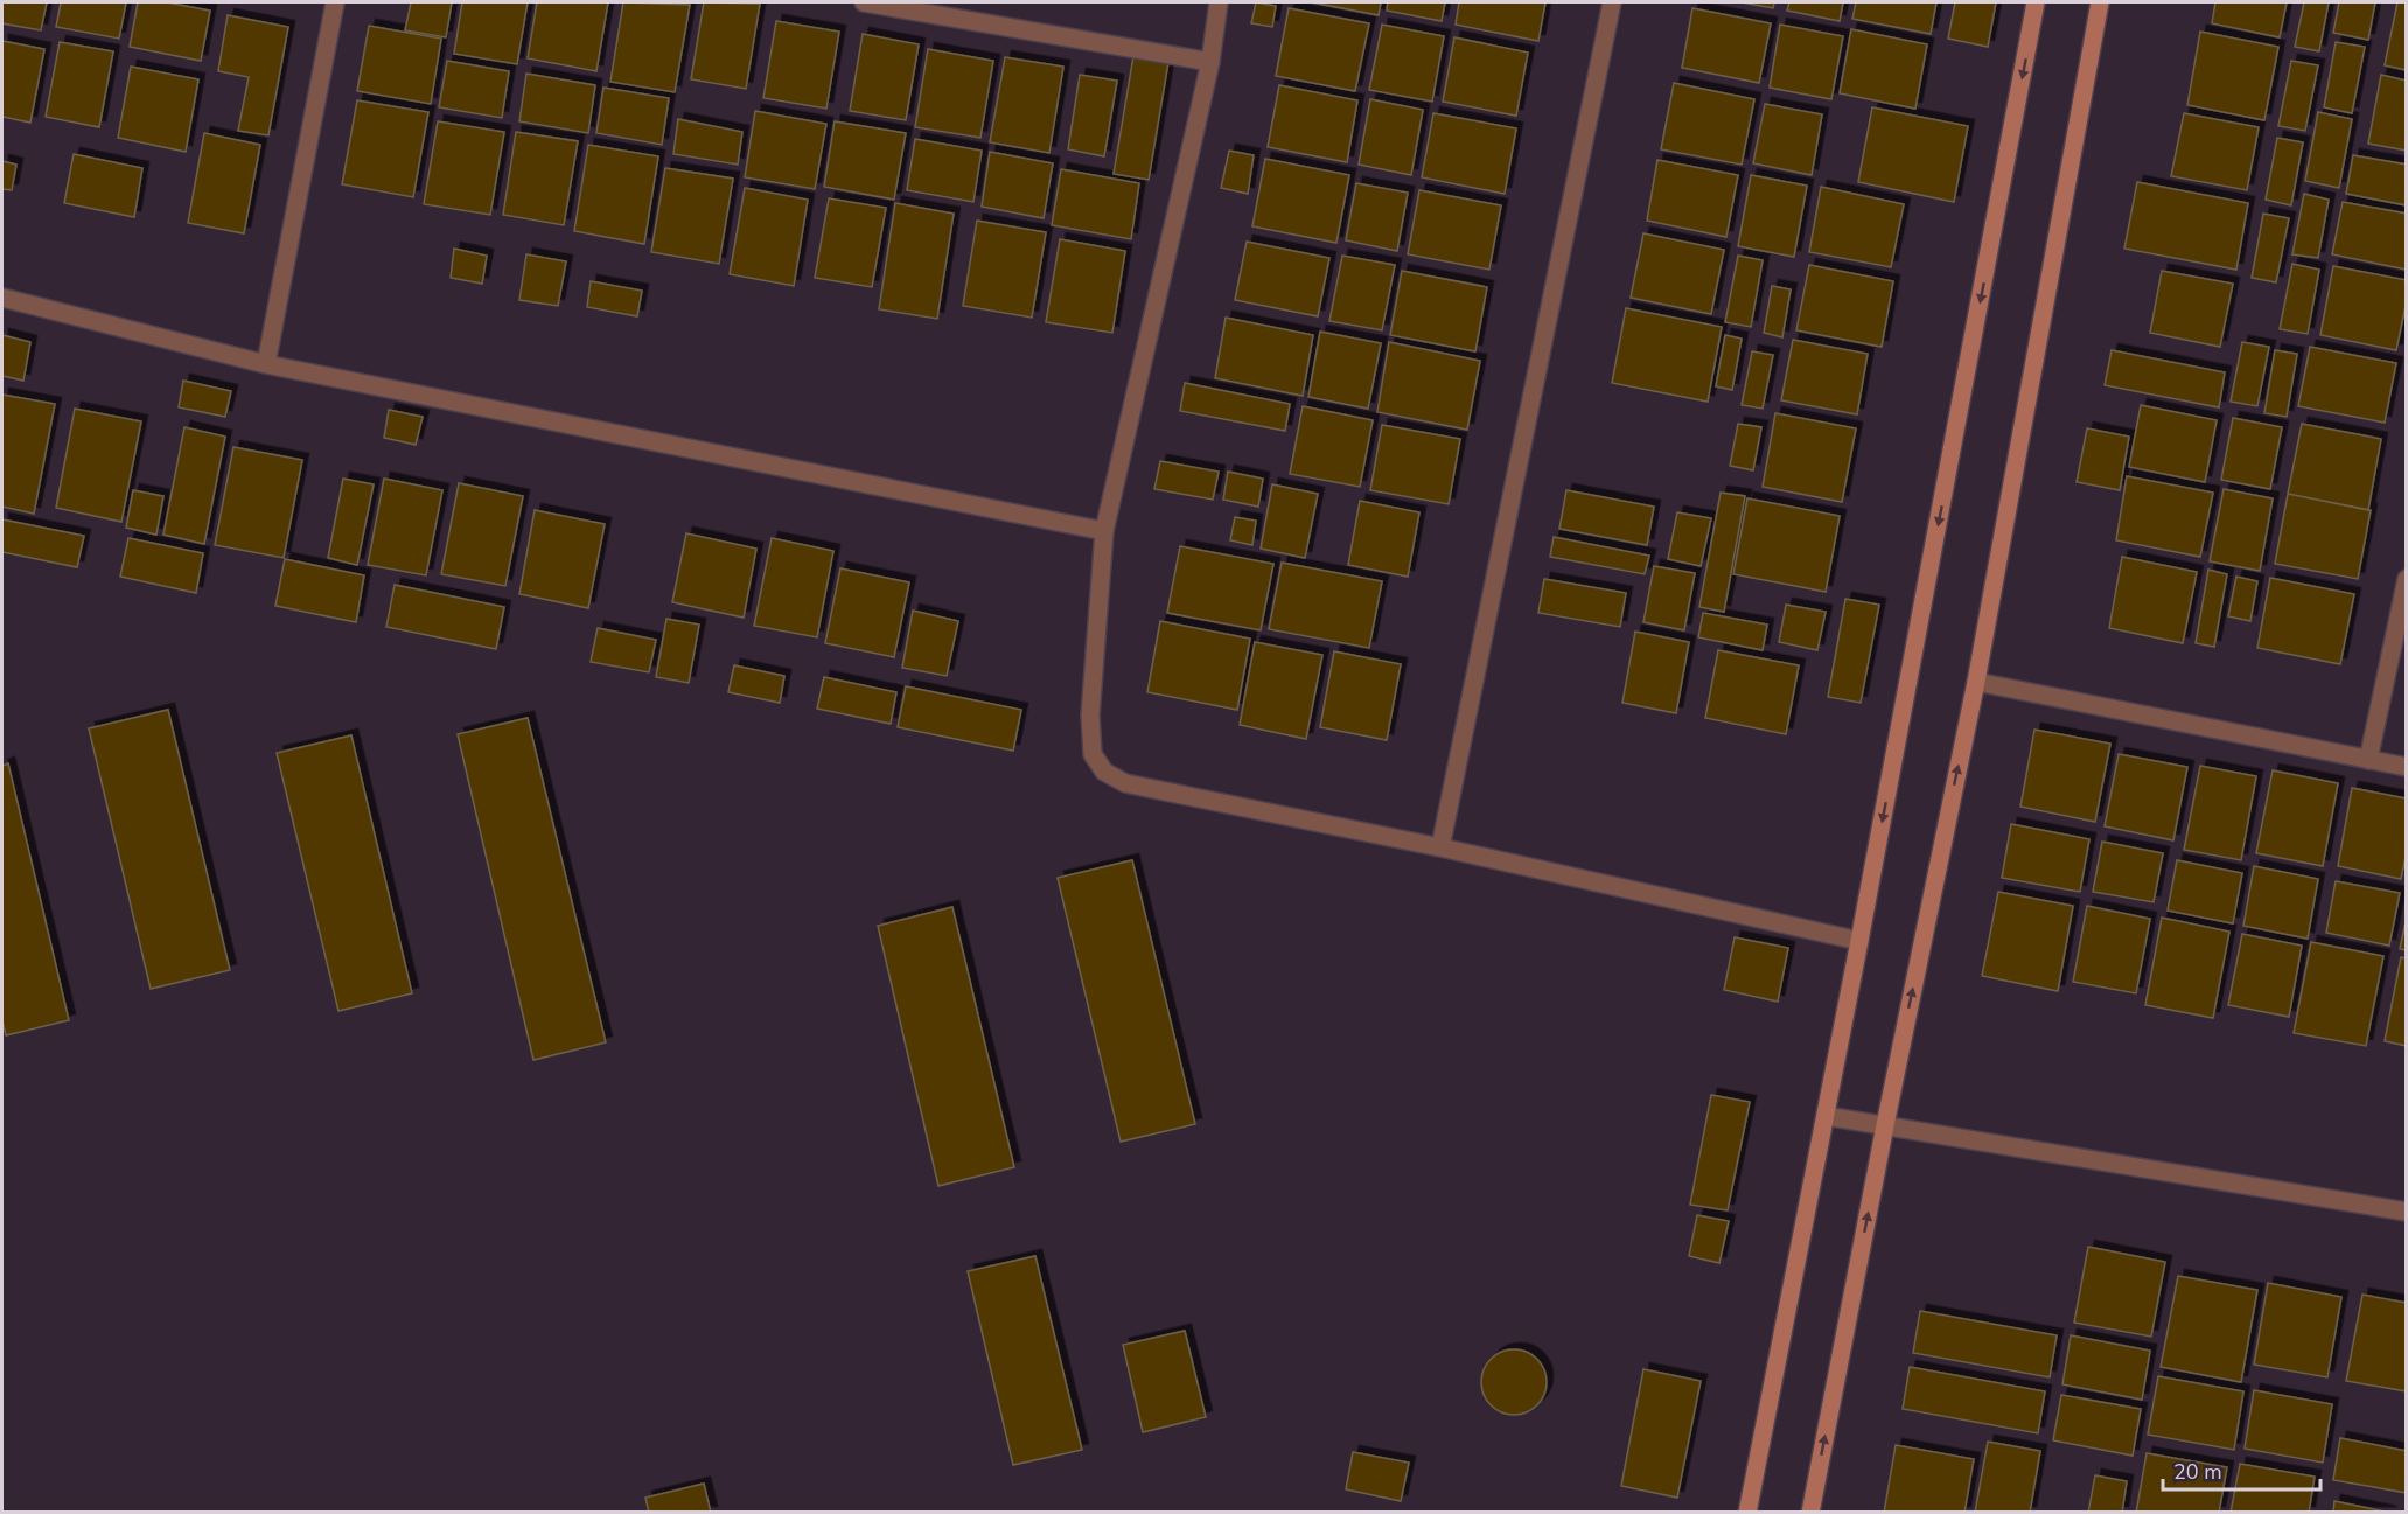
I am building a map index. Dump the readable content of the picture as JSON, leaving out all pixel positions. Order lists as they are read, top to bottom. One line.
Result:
{"scale_bar":"20 m"}
